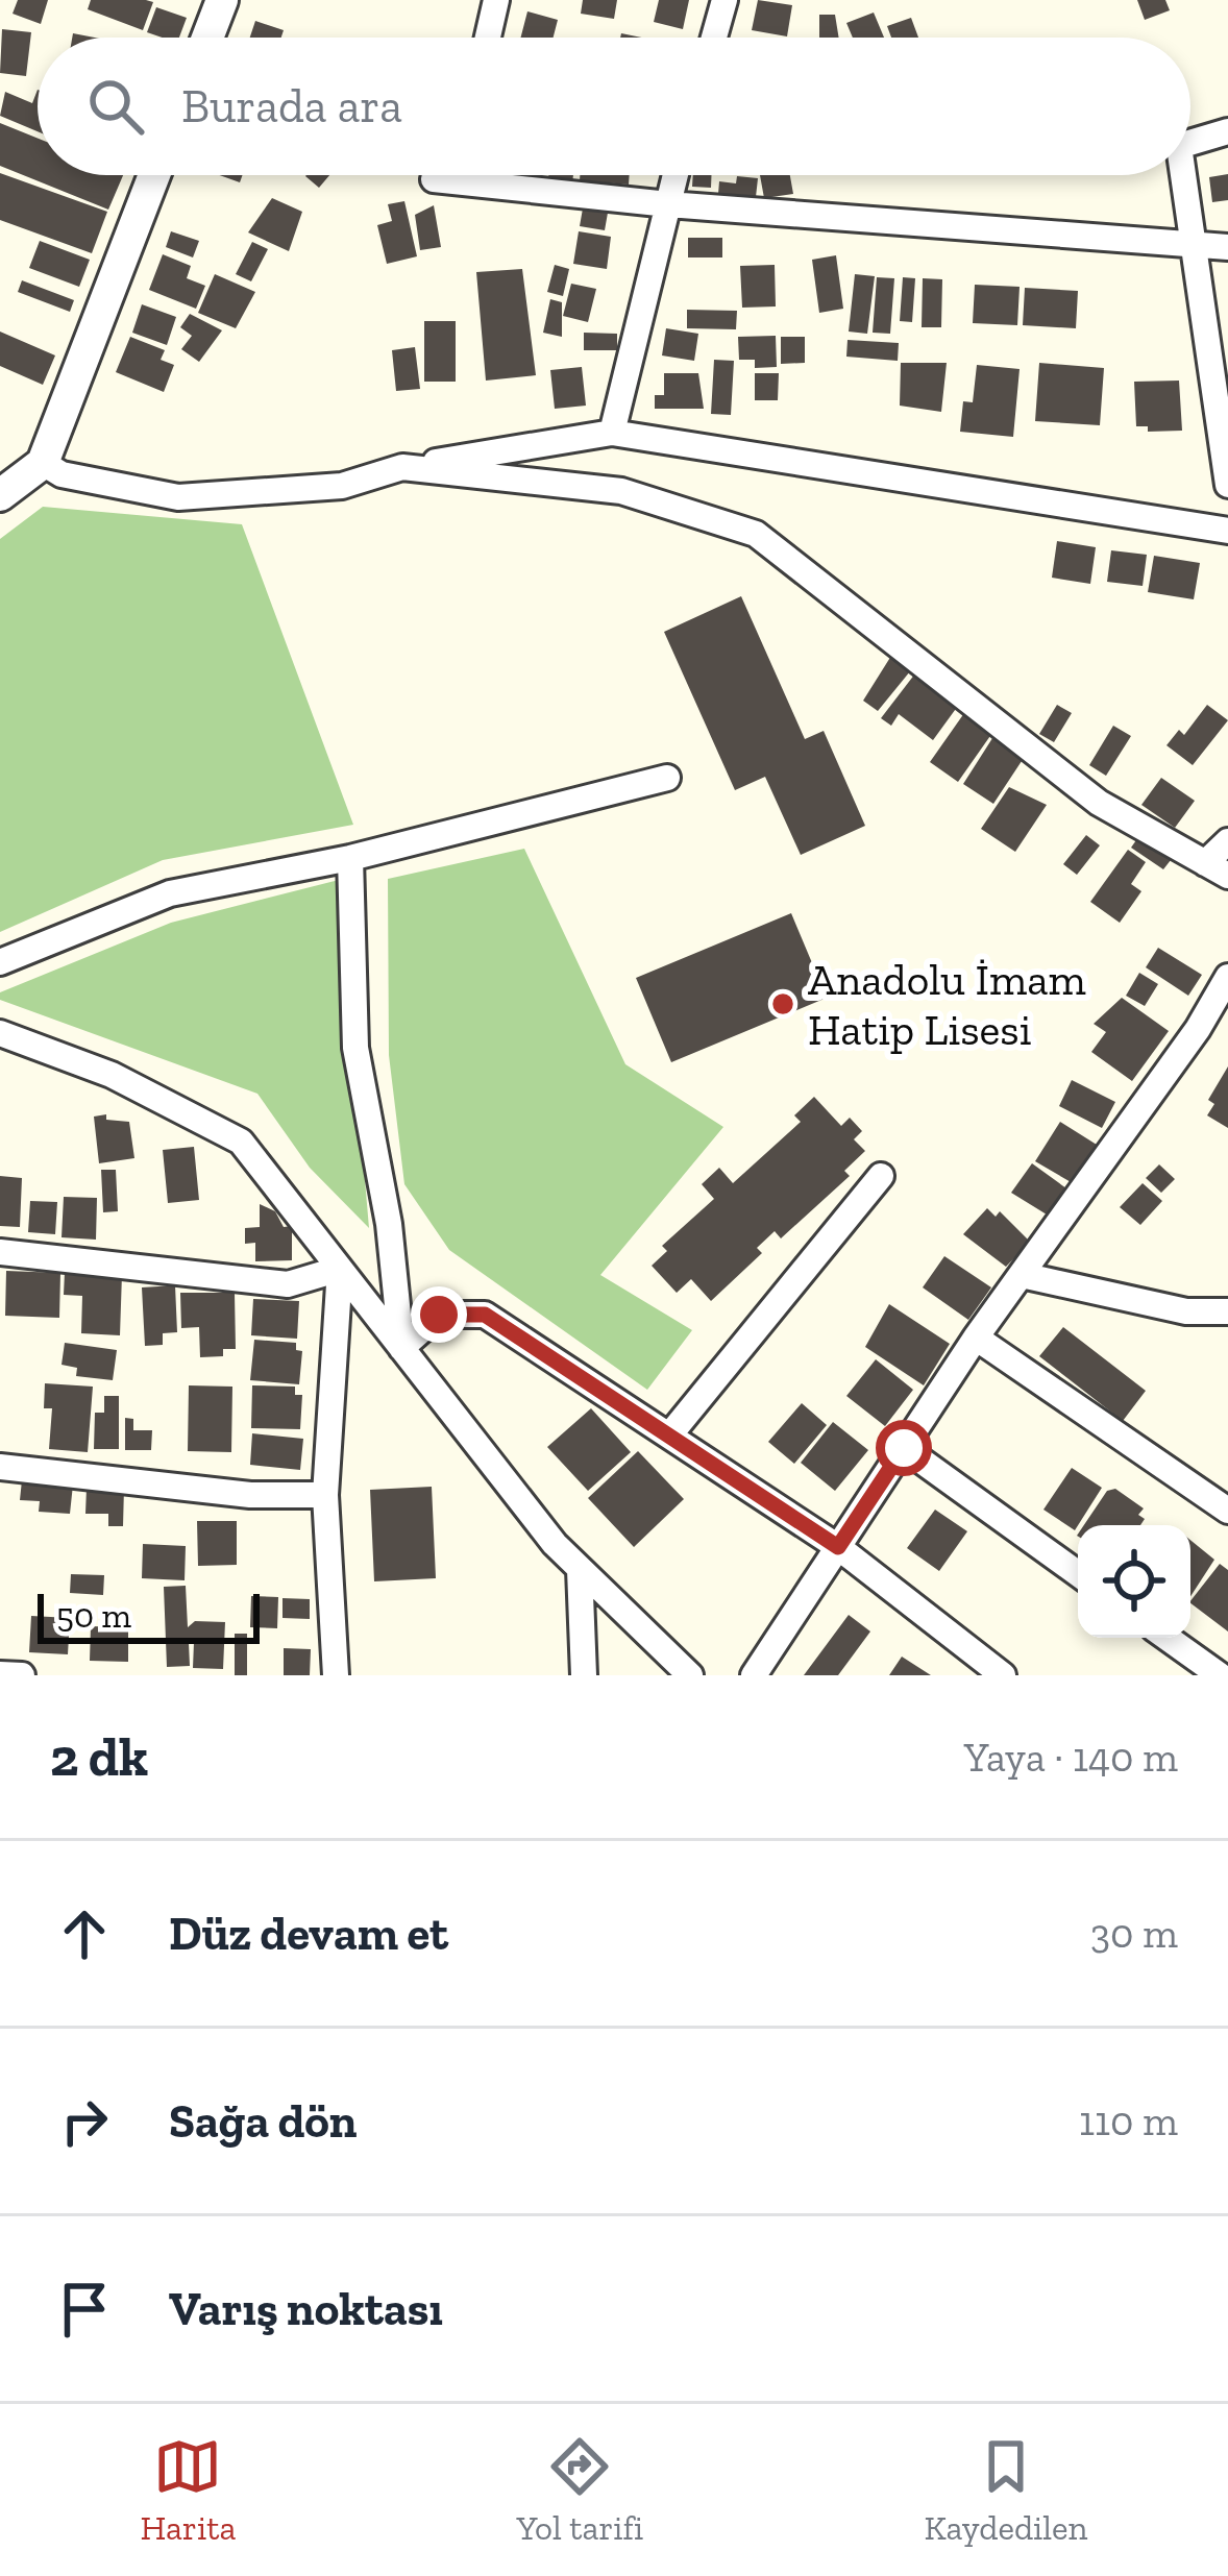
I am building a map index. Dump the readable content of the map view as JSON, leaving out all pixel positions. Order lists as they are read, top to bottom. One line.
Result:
{"places":["Anadolu İmam Hatip Lisesi"],"scale_bar":"50 m","page":{"search":"Burada ara","scale":"50 m","heading":["2 dk","Yaya · 140 m"],"list":[["Düz devam et","30 m"],["Sağa dön","110 m"],"Varış noktası"],"nav":["Harita","Yol tarifi","Kaydedilen"]}}
